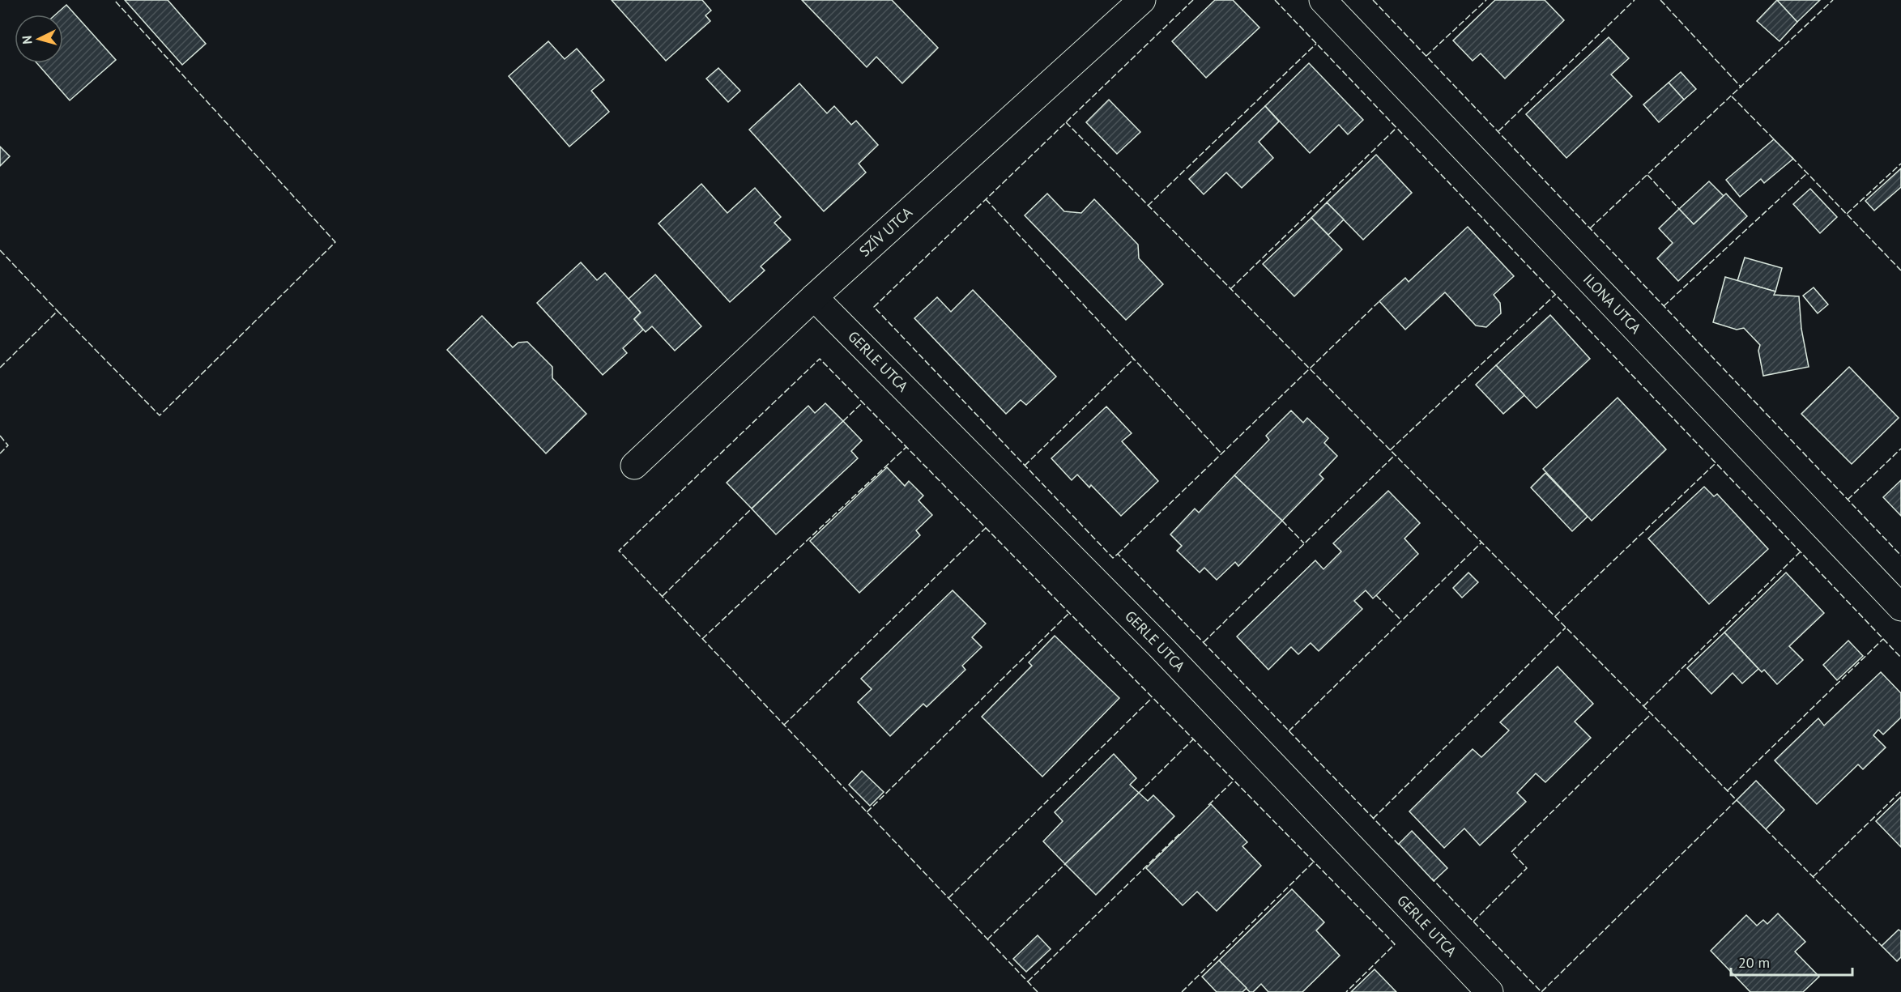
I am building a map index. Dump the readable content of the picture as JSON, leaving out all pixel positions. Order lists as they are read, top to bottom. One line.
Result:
{"streets":{"street":["SZÍV UTCA","ILONA UTCA","GERLE UTCA"]},"crossings":[["SZÍV UTCA","GERLE UTCA"]],"scale_bar":"20 m","north":"left"}
